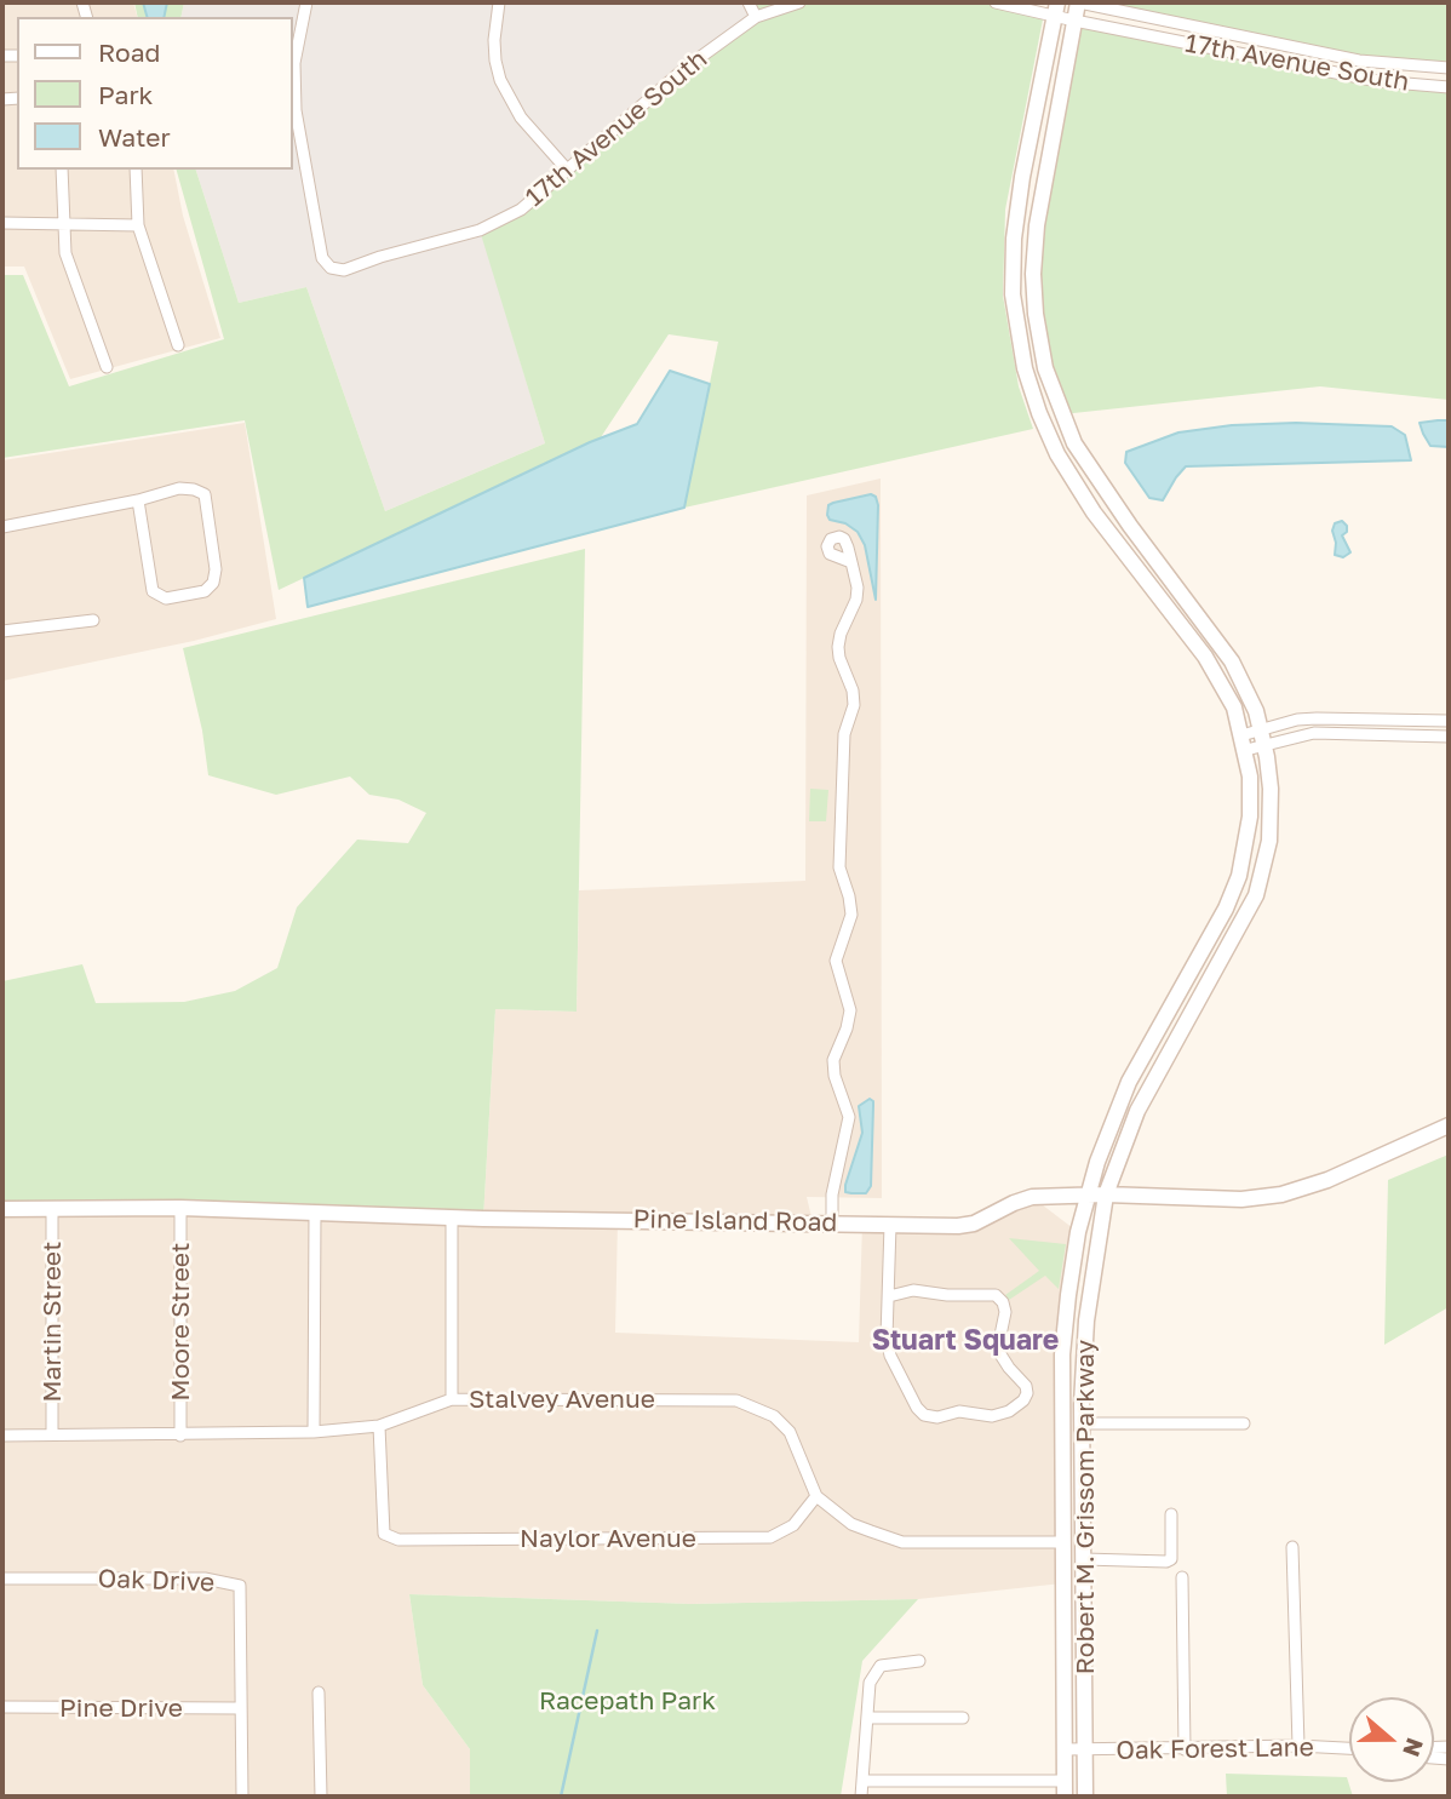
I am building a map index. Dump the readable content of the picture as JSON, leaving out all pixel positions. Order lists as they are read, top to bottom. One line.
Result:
{"streets":{"main road":["Pine Island Road","Robert M. Grissom Parkway"],"street":["17th Avenue South","Martin Street","Moore Street","Stalvey Avenue","Naylor Avenue","Oak Drive","Pine Drive","Oak Forest Lane"]},"crossings":[["17th Avenue South","Robert M. Grissom Parkway"],["Pine Island Road","Martin Street"],["Pine Island Road","Moore Street"],["Pine Island Road","Robert M. Grissom Parkway"],["Martin Street","Stalvey Avenue"],["Moore Street","Stalvey Avenue"],["Stalvey Avenue","Robert M. Grissom Parkway"],["Stalvey Avenue","Naylor Avenue"],["Robert M. Grissom Parkway","Oak Forest Lane"],["Oak Drive","Pine Drive"]],"districts":["Stuart Square"],"parks":["Racepath Park"],"legend":["Road","Park","Water"],"north":"right"}
